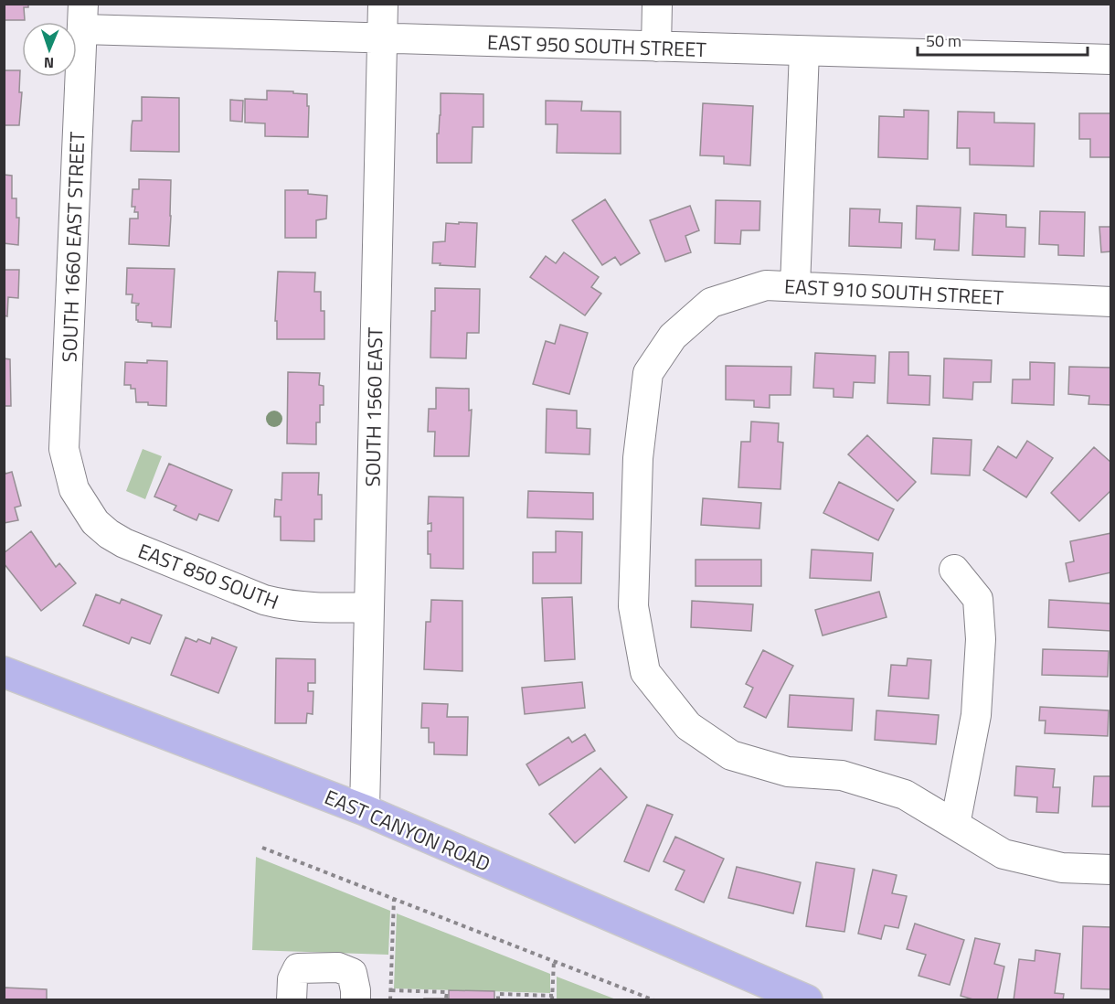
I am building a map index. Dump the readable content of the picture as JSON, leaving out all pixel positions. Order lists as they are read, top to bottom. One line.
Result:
{"streets":{"main road":["EAST CANYON ROAD"],"street":["EAST 950 SOUTH STREET","SOUTH 1660 EAST STREET","EAST 910 SOUTH STREET","SOUTH 1560 EAST","EAST 850 SOUTH"]},"crossings":[["EAST 950 SOUTH STREET","SOUTH 1660 EAST STREET"],["EAST 950 SOUTH STREET","SOUTH 1560 EAST"],["SOUTH 1660 EAST STREET","EAST 850 SOUTH"],["SOUTH 1560 EAST","EAST 850 SOUTH"],["SOUTH 1560 EAST","EAST CANYON ROAD"]],"scale_bar":"50 m","north":"bottom"}
